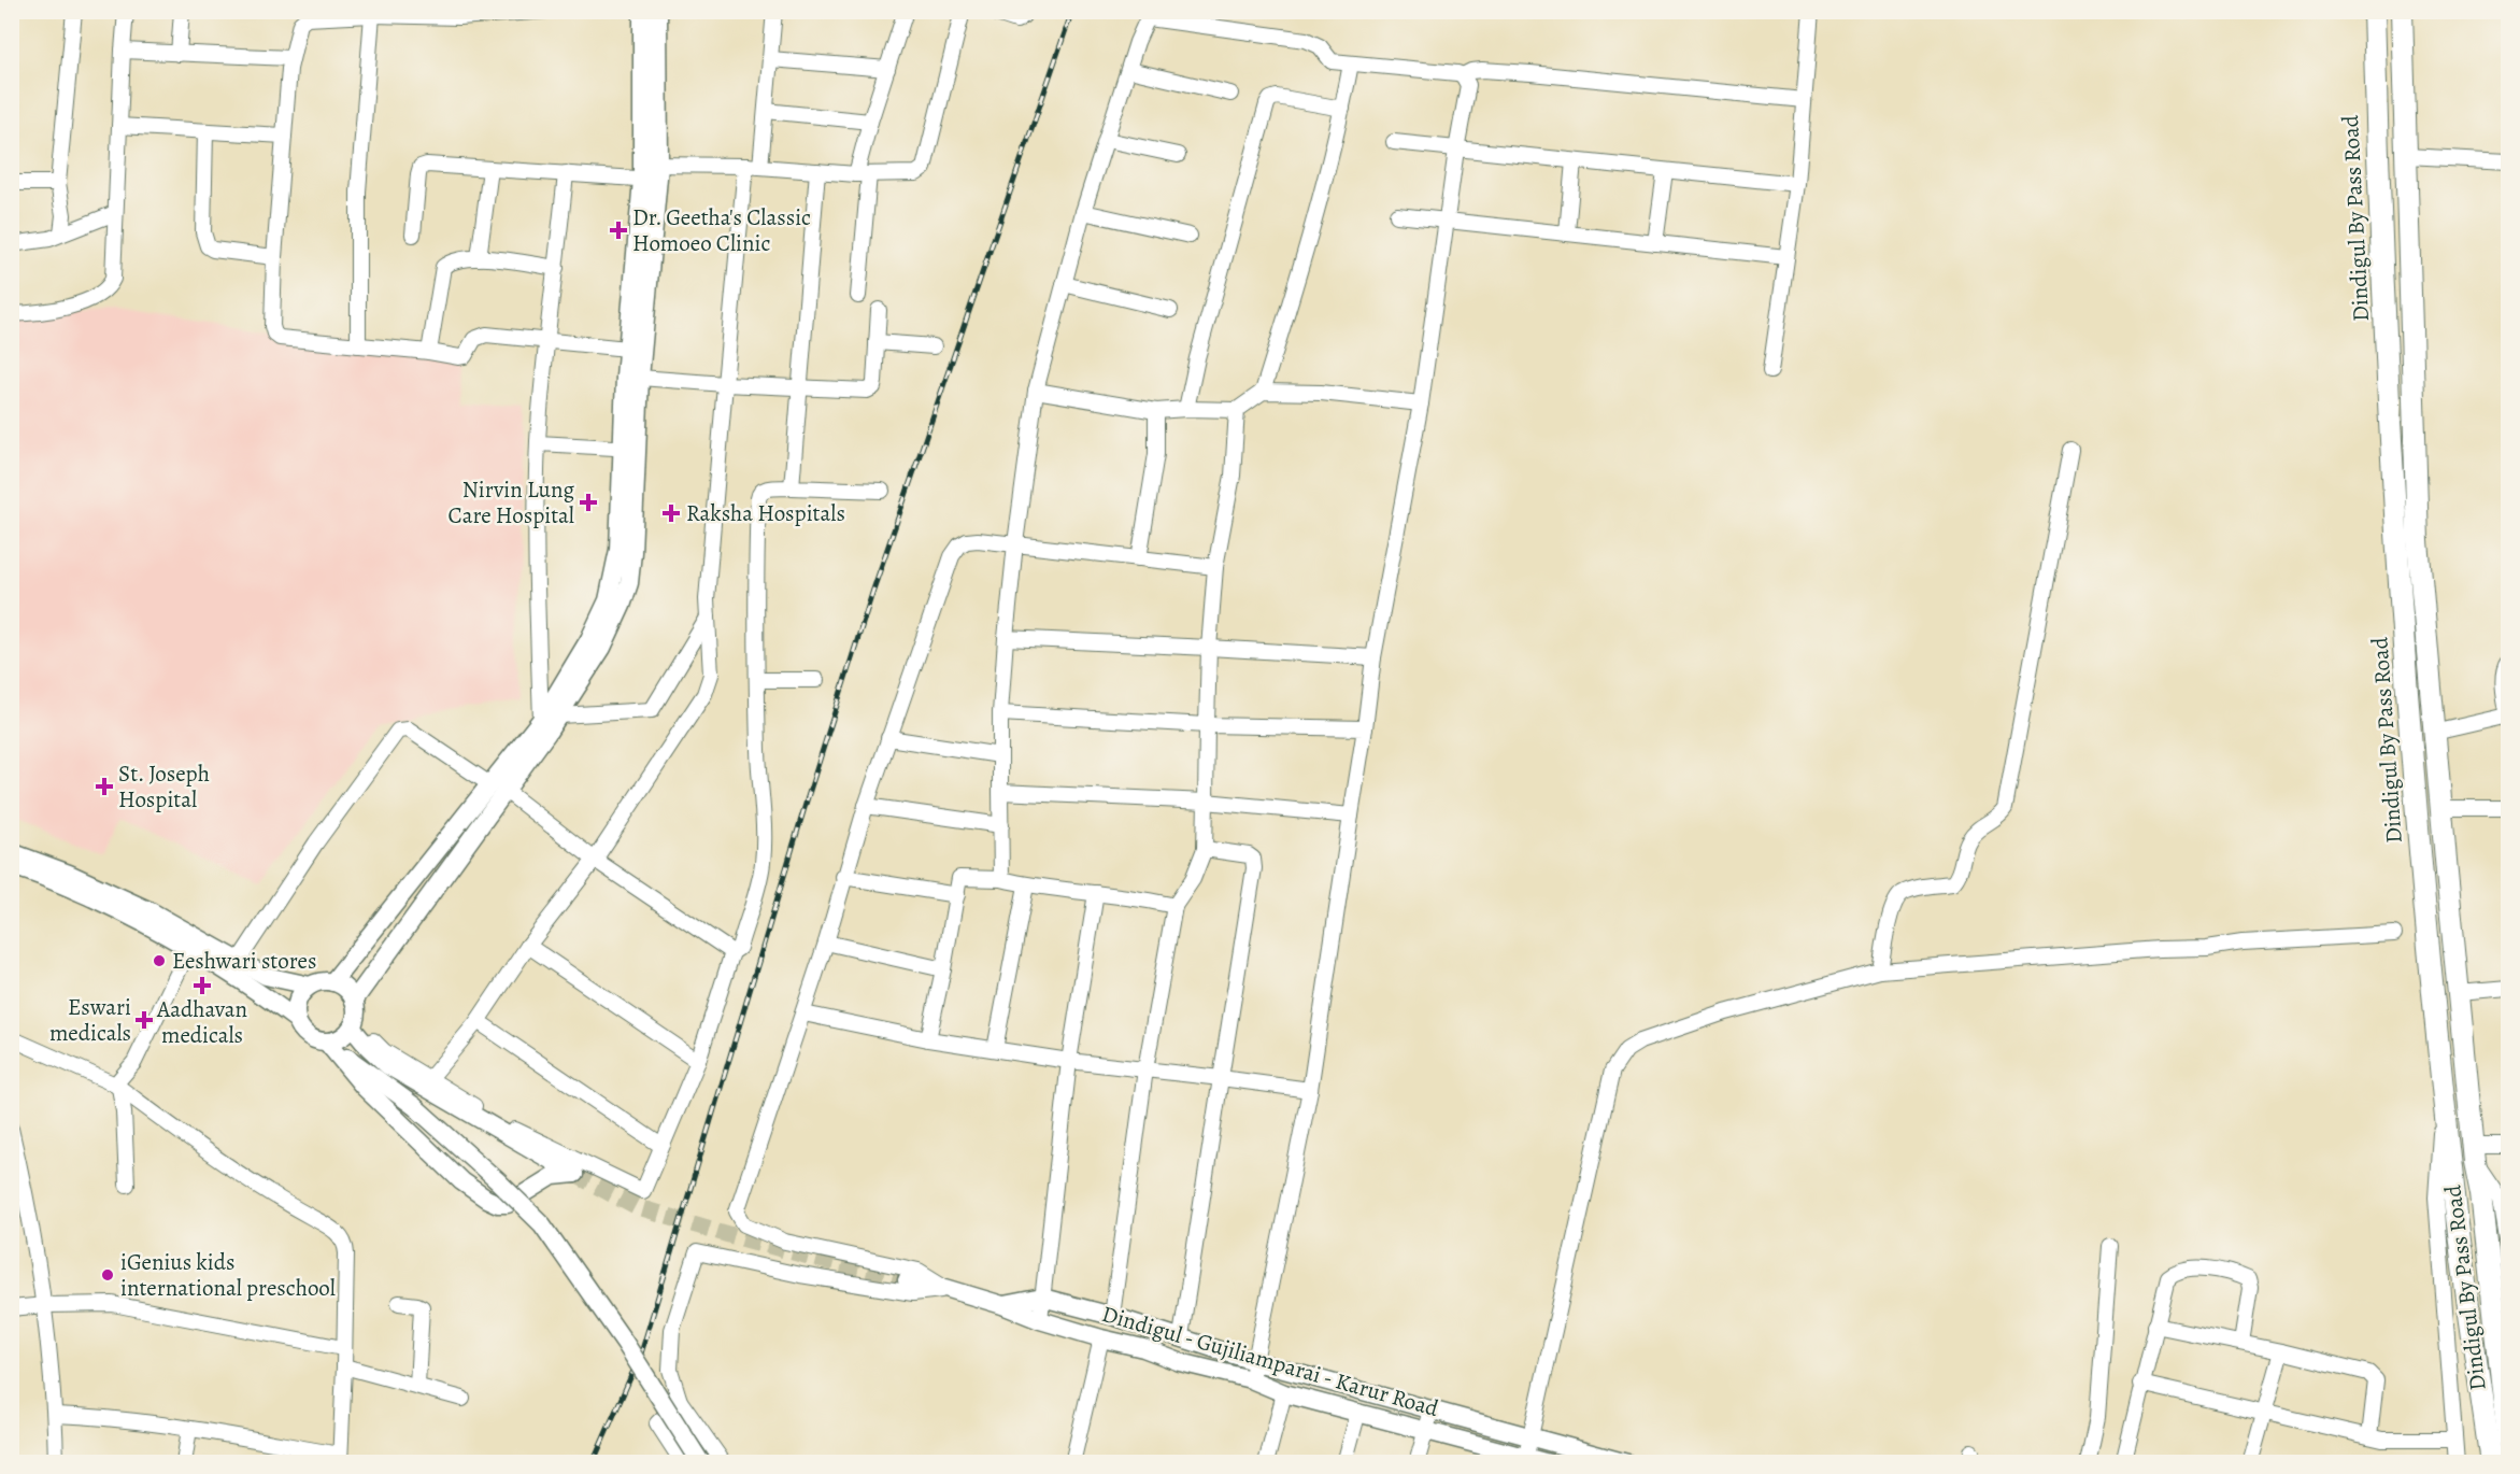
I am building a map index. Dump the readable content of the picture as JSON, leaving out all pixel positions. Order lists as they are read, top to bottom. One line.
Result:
{"streets":{"highway":["Dindigul By Pass Road"],"main road":["Dindigul - Gujiliamparai - Karur Road"]},"places":{"health":["Dr. Geetha's Classic Homoeo Clinic","Nirvin Lung Care Hospital","Raksha Hospitals","St. Joseph Hospital","Aadhavan medicals","Eswari medicals"],"other":["Eeshwari stores","iGenius kids international preschool"]}}
